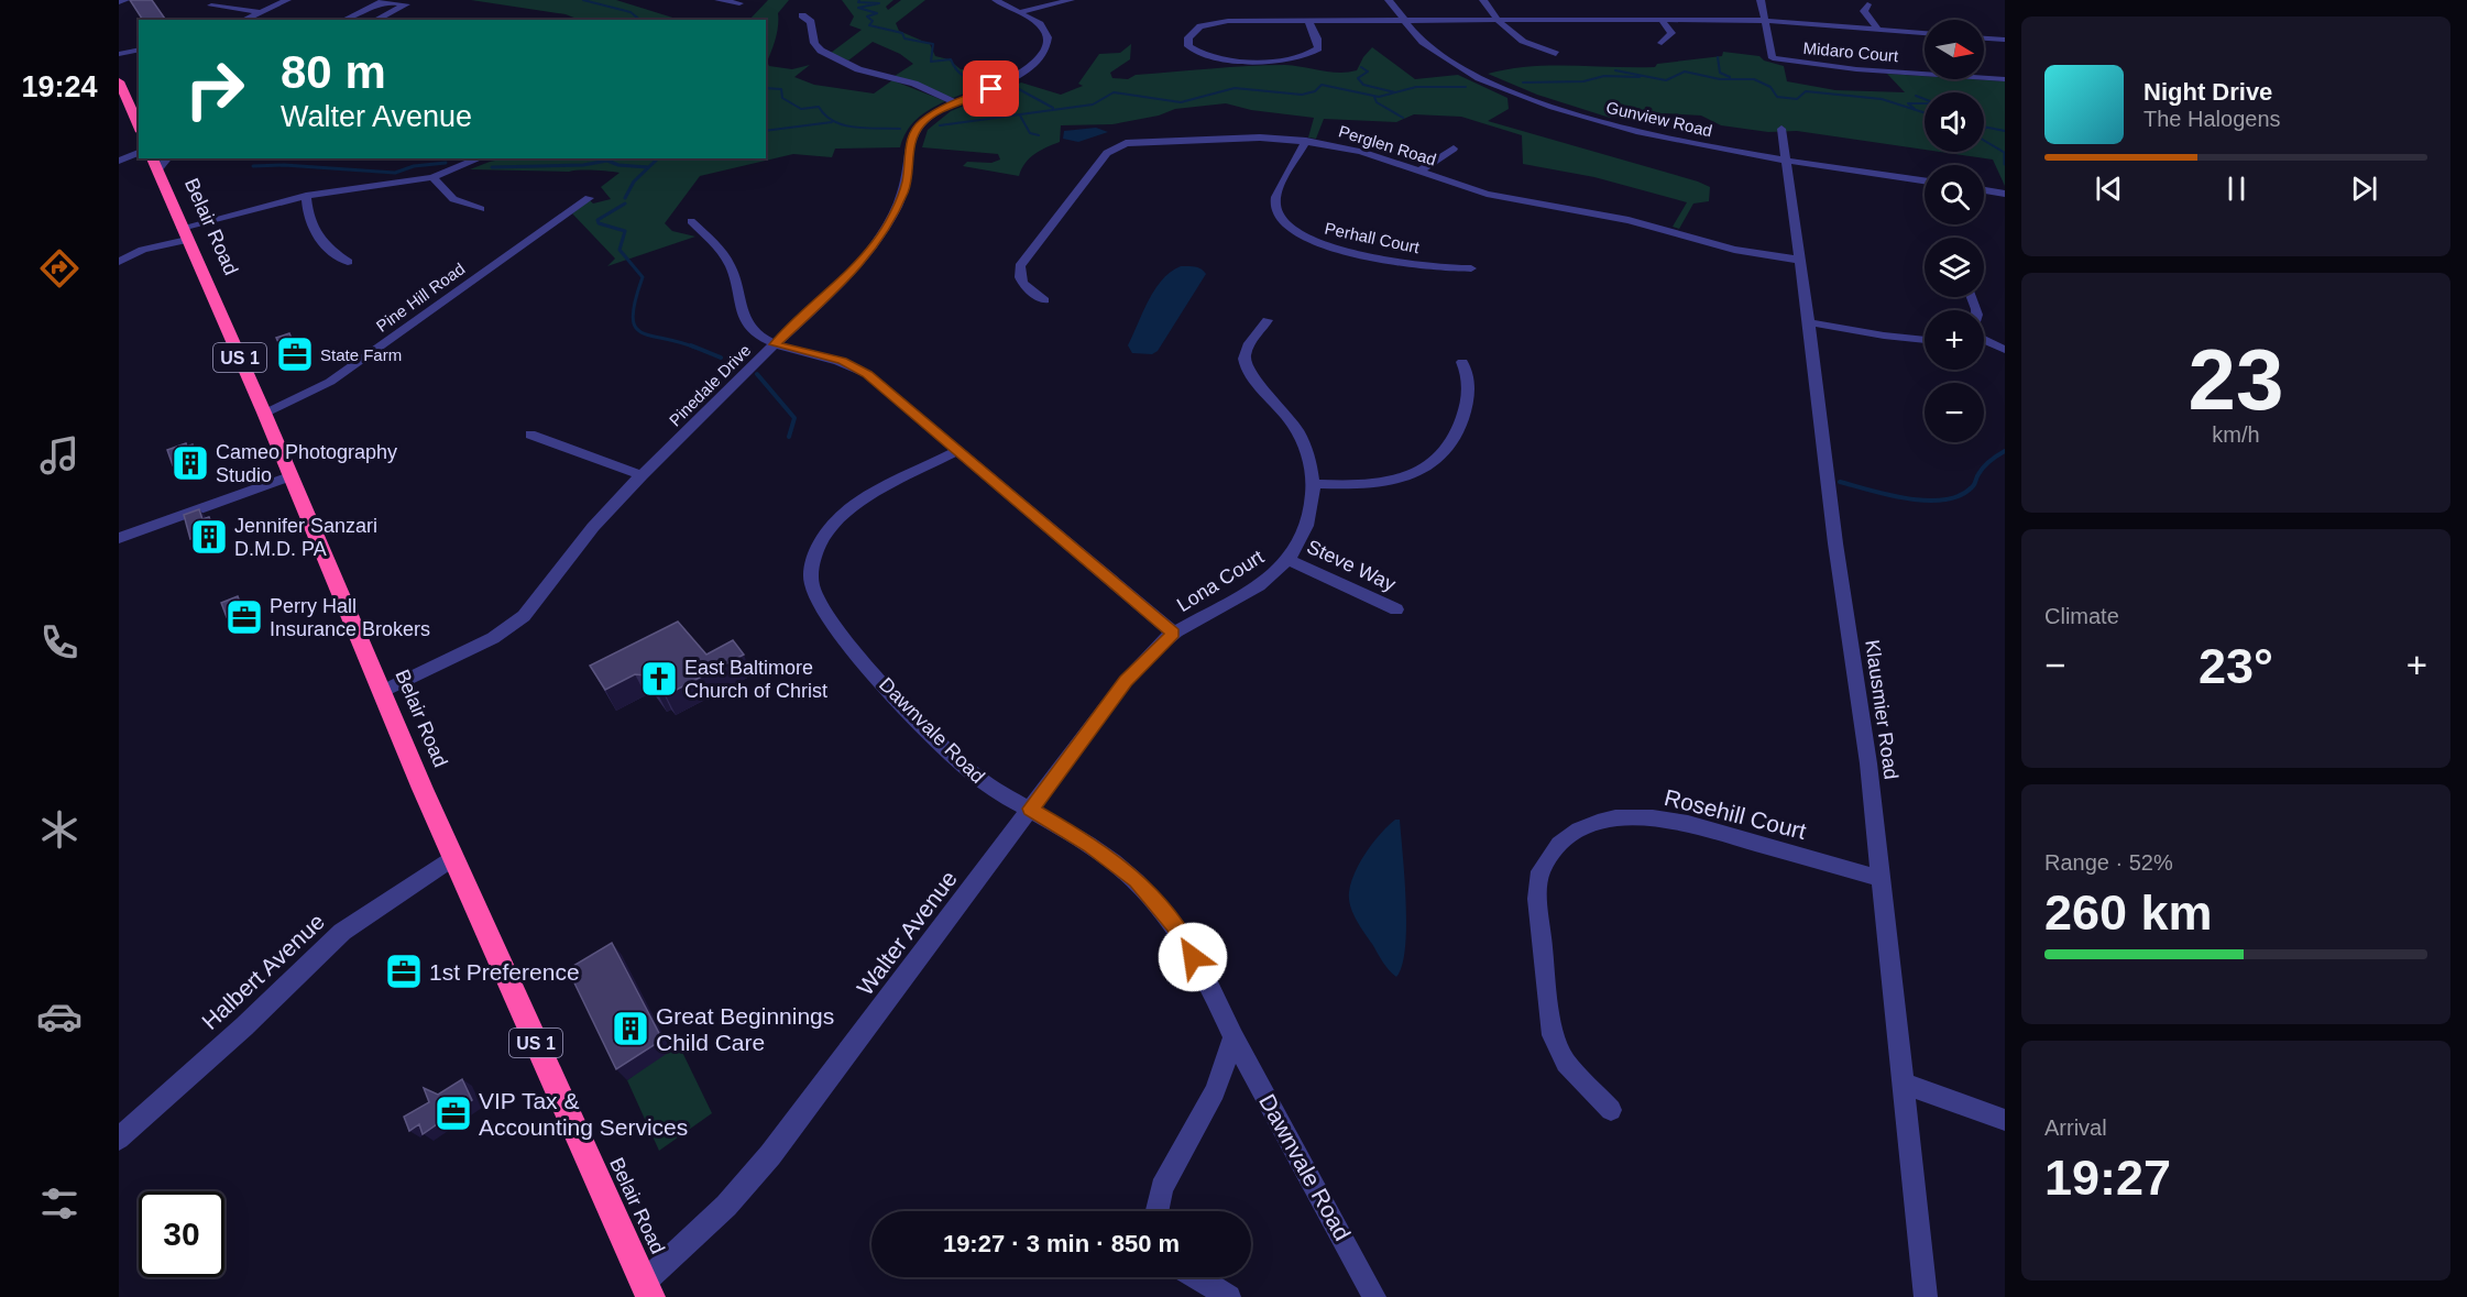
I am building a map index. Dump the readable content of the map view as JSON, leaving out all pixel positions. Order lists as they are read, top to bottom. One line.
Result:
{"streets":{"highway":["Belair Road","US 1"],"street":["Midaro Court","Gunview Road","Perglen Road","Perhall Court","Pine Hill Road","Pinedale Drive","Steve Way","Lona Court","Klausmier Road","Dawnvale Road","Rosehill Court","Walter Avenue","Halbert Avenue"]},"crossings":[["Gunview Road","Klausmier Road"],["Perglen Road","Perhall Court"],["Perglen Road","Klausmier Road"],["Belair Road","Pine Hill Road"],["Belair Road","Pinedale Drive"],["Belair Road","Walter Avenue"],["Belair Road","Halbert Avenue"],["Steve Way","Lona Court"],["Lona Court","Walter Avenue"],["Klausmier Road","Rosehill Court"],["Dawnvale Road","Walter Avenue"]],"places":{"office":["State Farm","Perry Hall Insurance Brokers","1st Preference","VIP Tax & Accounting Services"],"building":["Cameo Photography Studio","Jennifer Sanzari D.M.D. PA","Great Beginnings Child Care"],"church":["East Baltimore Church of Christ"]},"north":"right","page":{"tabs":"19:24","map_buttons":["+","−"],"turn":["80 m","Walter Avenue"],"song":["Night Drive","The Halogens"],"tile":[["23","km/h"],"Climate",["Range · 52%","260 km"],["Arrival","19:27"]],"heat":["−","23°","+"],"limit":"30","trip":"19:27 · 3 min · 850 m"}}
